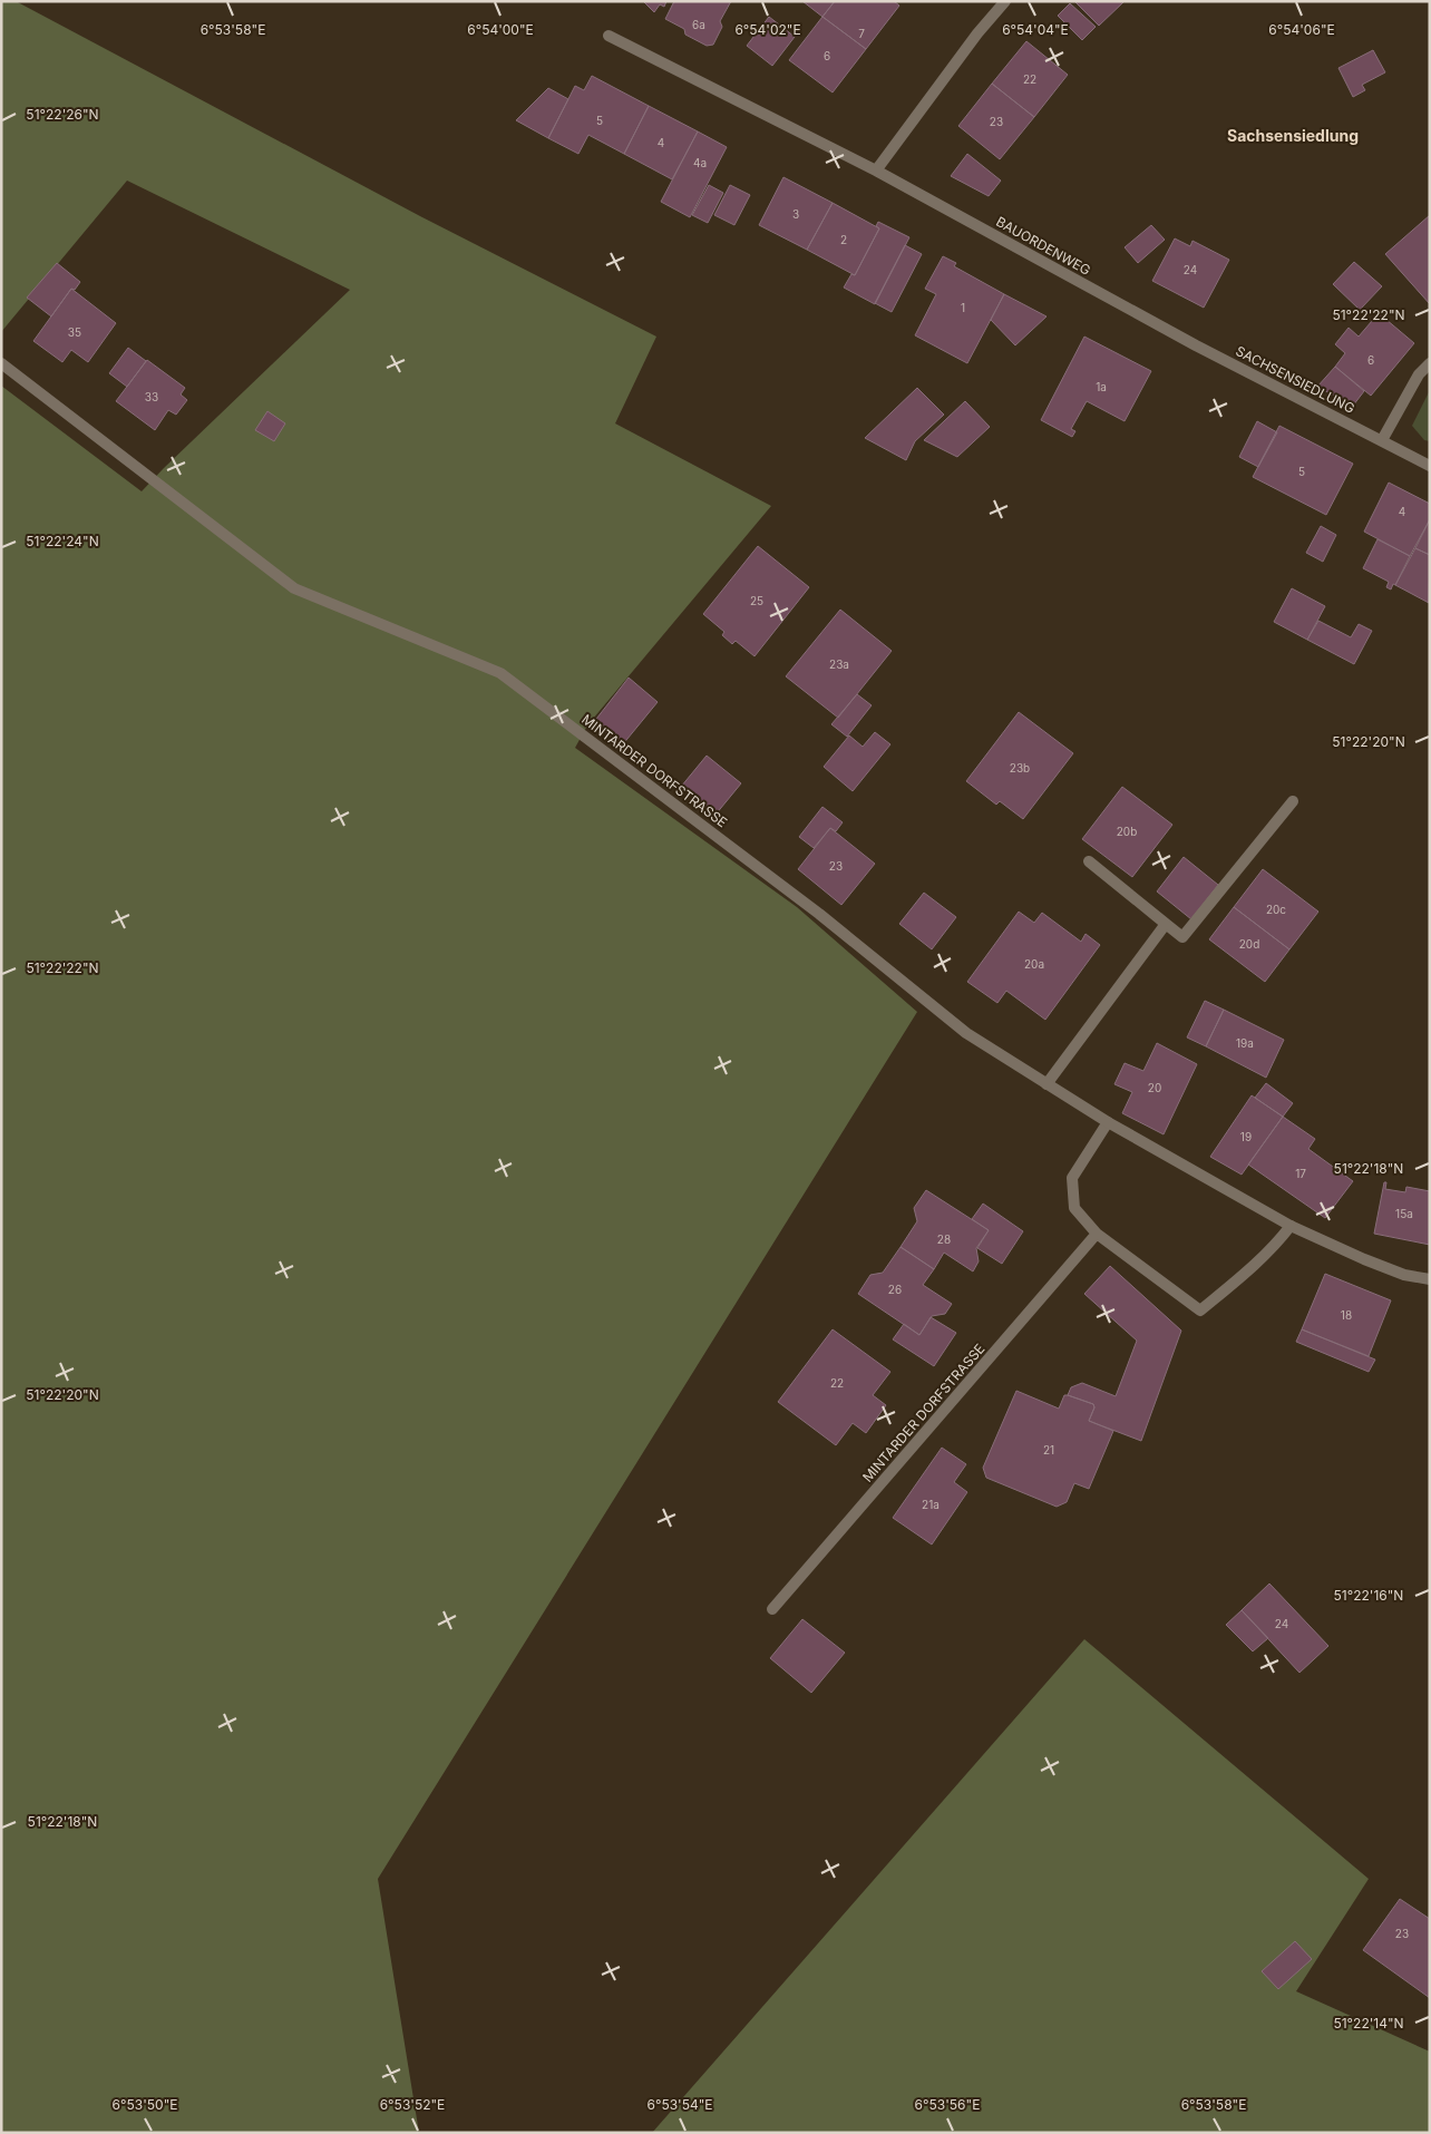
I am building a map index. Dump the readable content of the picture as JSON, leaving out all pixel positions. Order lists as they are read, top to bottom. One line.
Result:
{"streets":{"street":["BAUORDENWEG","SACHSENSIEDLUNG","MINTARDER DORFSTRASSE"]},"crossings":[["BAUORDENWEG","SACHSENSIEDLUNG"]],"districts":["Sachsensiedlung"],"house_numbers":["6a","7","6","22","5","23","4","4a","3","2","24","1","35","6","1a","33","5","4","25","23a","23b","20b","23","20c","20d","20a","19a","20","19","17","15a","28","26","18","22","21","21a","24","23"],"coordinates":["6°54'00\"E","6°54'02\"E","6°54'04\"E","6°54'06\"E","6°53'58\"E","51°22'26\"N","51°22'22\"N","51°22'24\"N","51°22'20\"N","51°22'18\"N","51°22'16\"N","51°22'14\"N","6°53'50\"E","6°53'52\"E","6°53'54\"E","6°53'56\"E"]}
